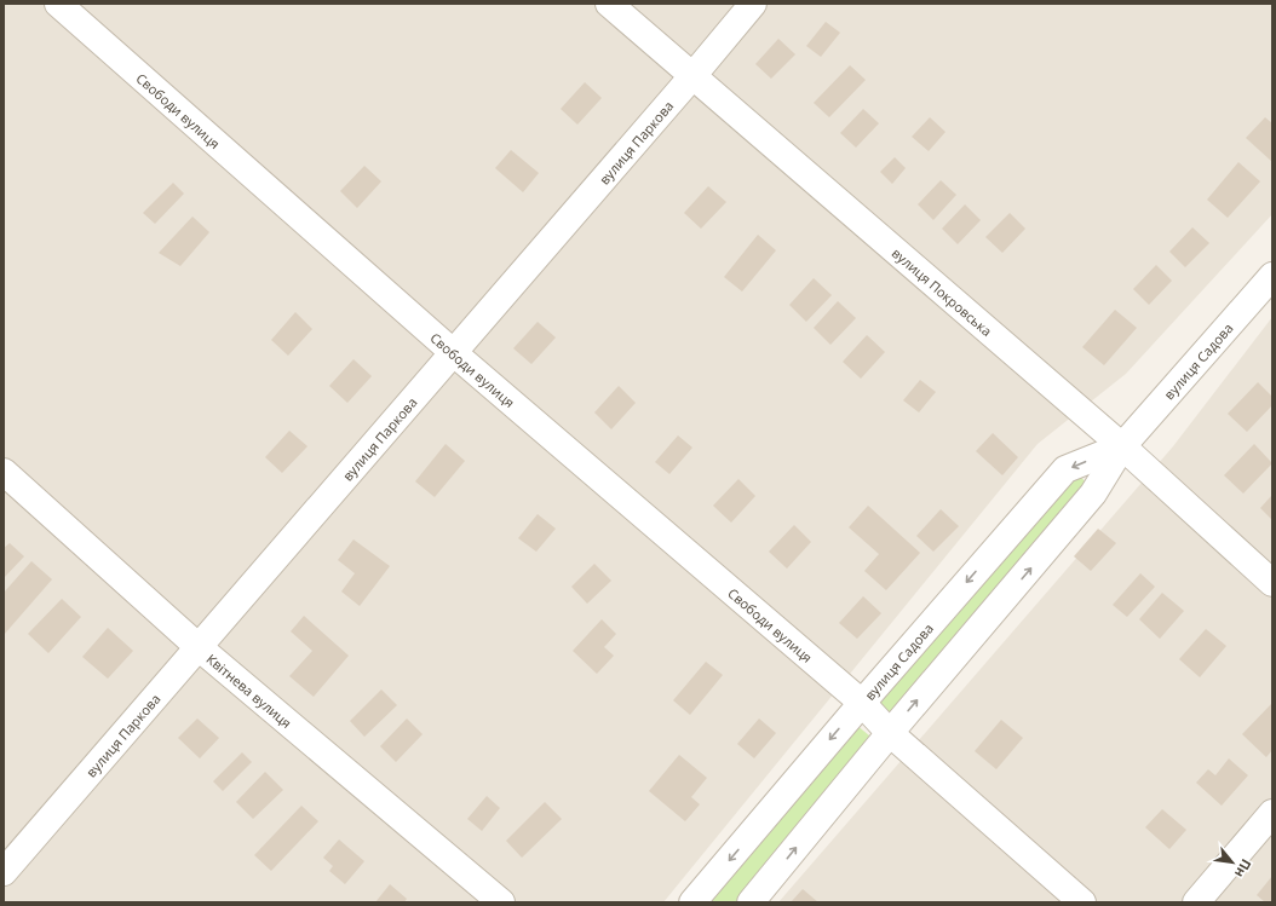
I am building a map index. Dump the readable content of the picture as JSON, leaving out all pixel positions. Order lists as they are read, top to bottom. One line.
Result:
{"streets":{"street":["Свободи вулиця","вулиця Паркова","вулиця Покровська","вулиця Садова","Квітнева вулиця"]},"crossings":[["Свободи вулиця","вулиця Паркова"],["Свободи вулиця","вулиця Садова"],["вулиця Паркова","вулиця Покровська"],["вулиця Паркова","Квітнева вулиця"],["вулиця Покровська","вулиця Садова"]],"north":"bottom right"}
